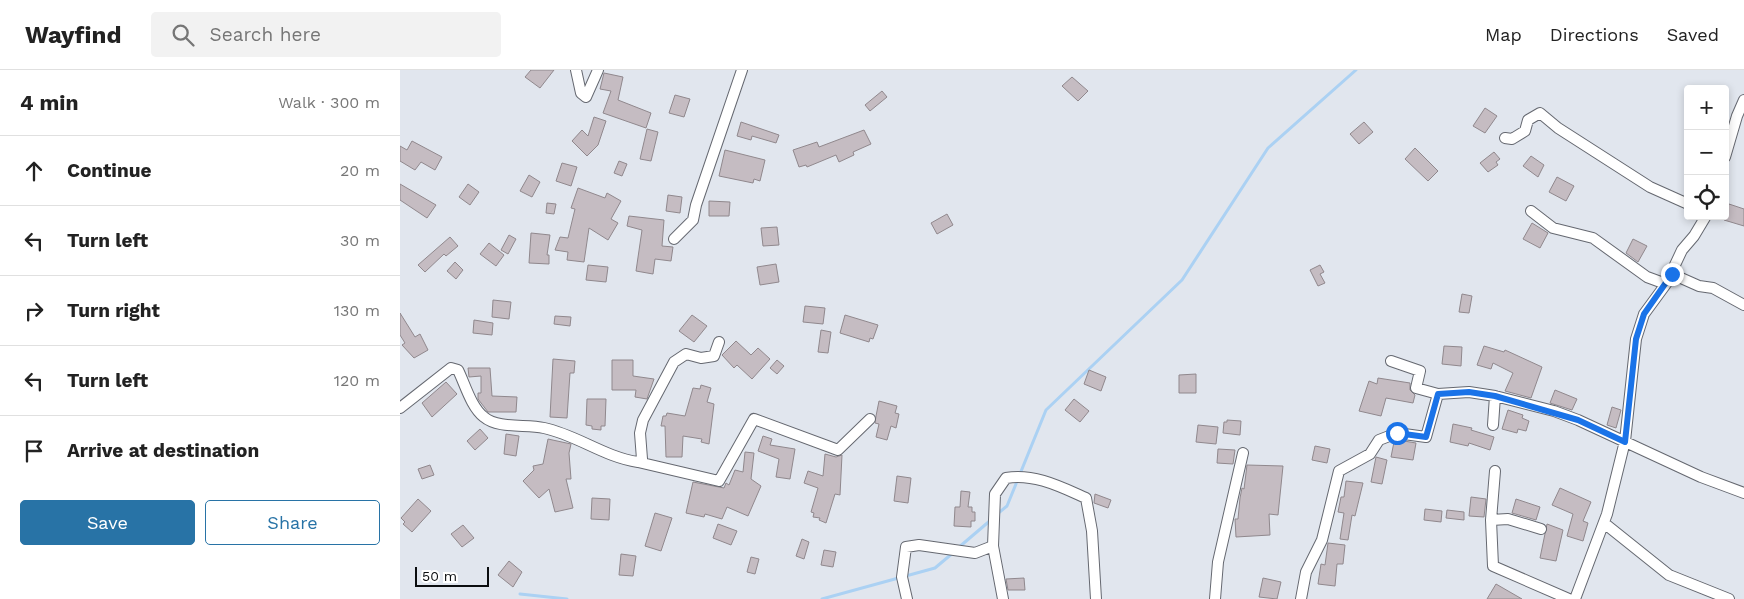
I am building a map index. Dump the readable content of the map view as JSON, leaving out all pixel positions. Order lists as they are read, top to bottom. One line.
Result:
{"scale_bar":"50 m","page":{"header":"Wayfind","search":"Search here","nav":["Map","Directions","Saved"],"heading":["4 min","Walk · 300 m"],"map_buttons":["+","−"],"list":[["Continue","20 m"],["Turn left","30 m"],["Turn right","130 m"],["Turn left","120 m"],"Arrive at destination"],"buttons":["Save","Share"],"scale":"50 m"}}
